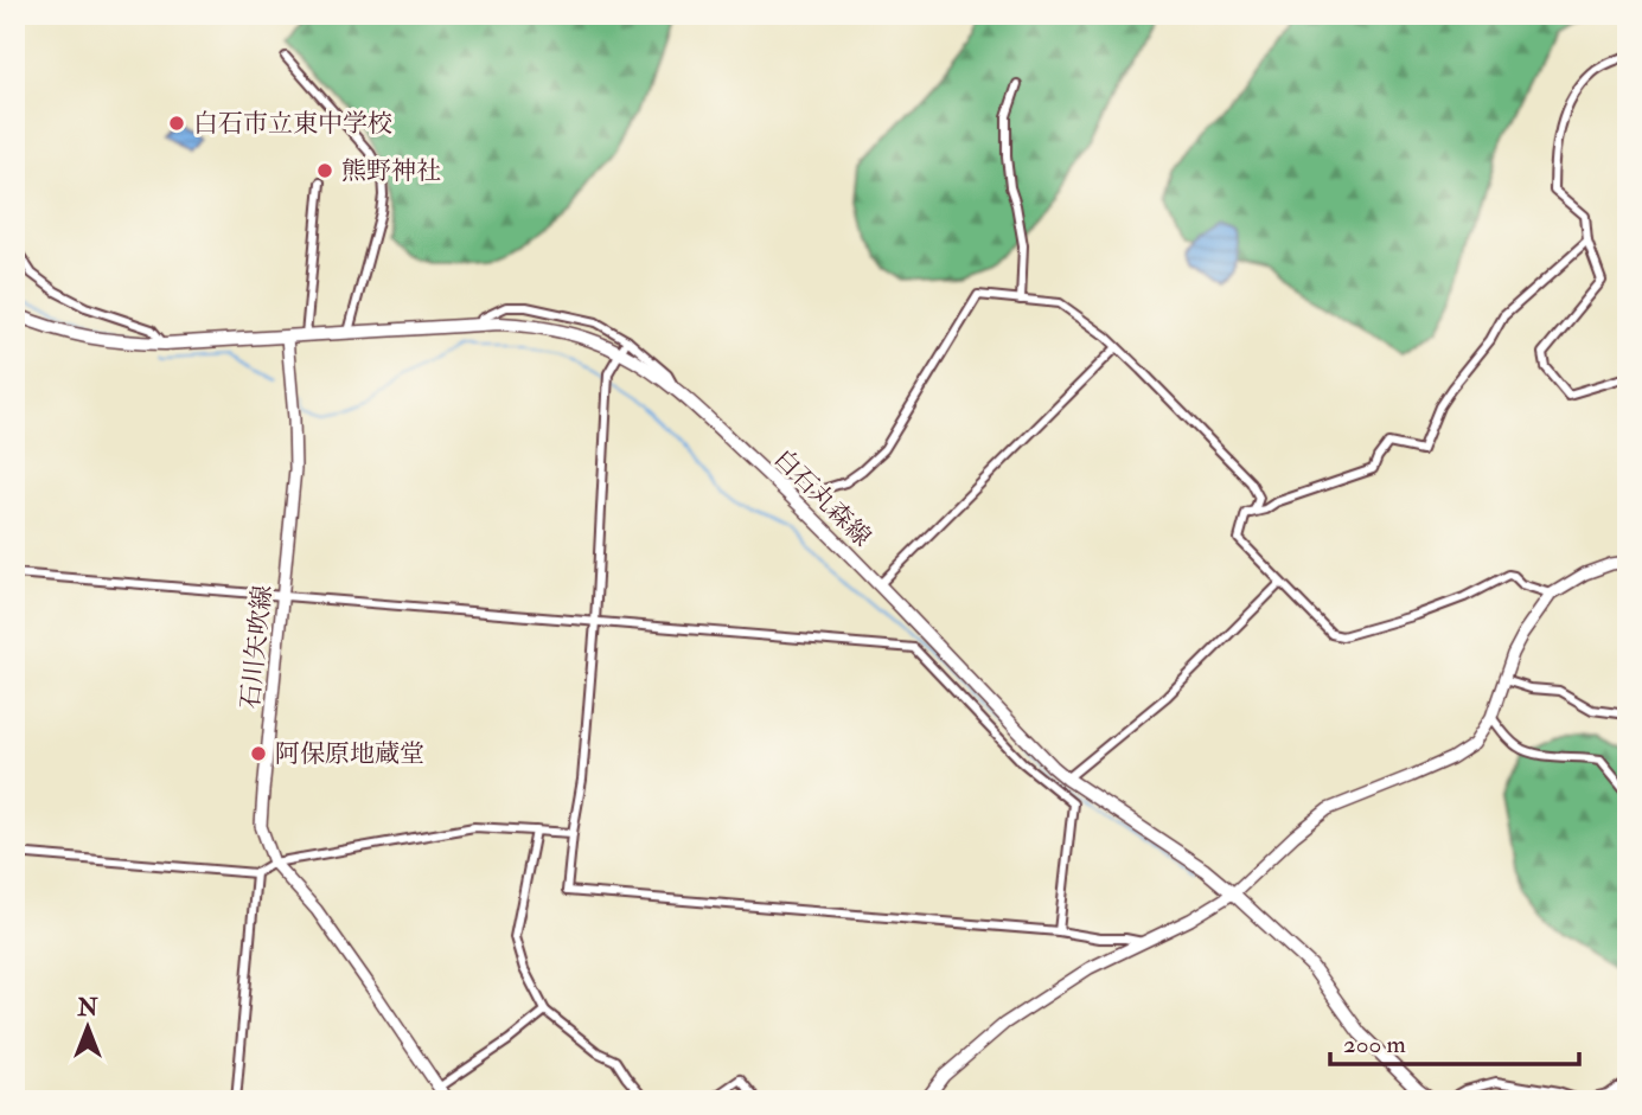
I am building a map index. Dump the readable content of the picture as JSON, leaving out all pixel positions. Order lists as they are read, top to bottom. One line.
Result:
{"streets":{"main road":["白石丸森線"],"street":["石川矢吹線"]},"crossings":[["白石丸森線","石川矢吹線"]],"places":["白石市立東中学校","熊野神社","阿保原地蔵堂"],"scale_bar":"200 m","north":"top"}
